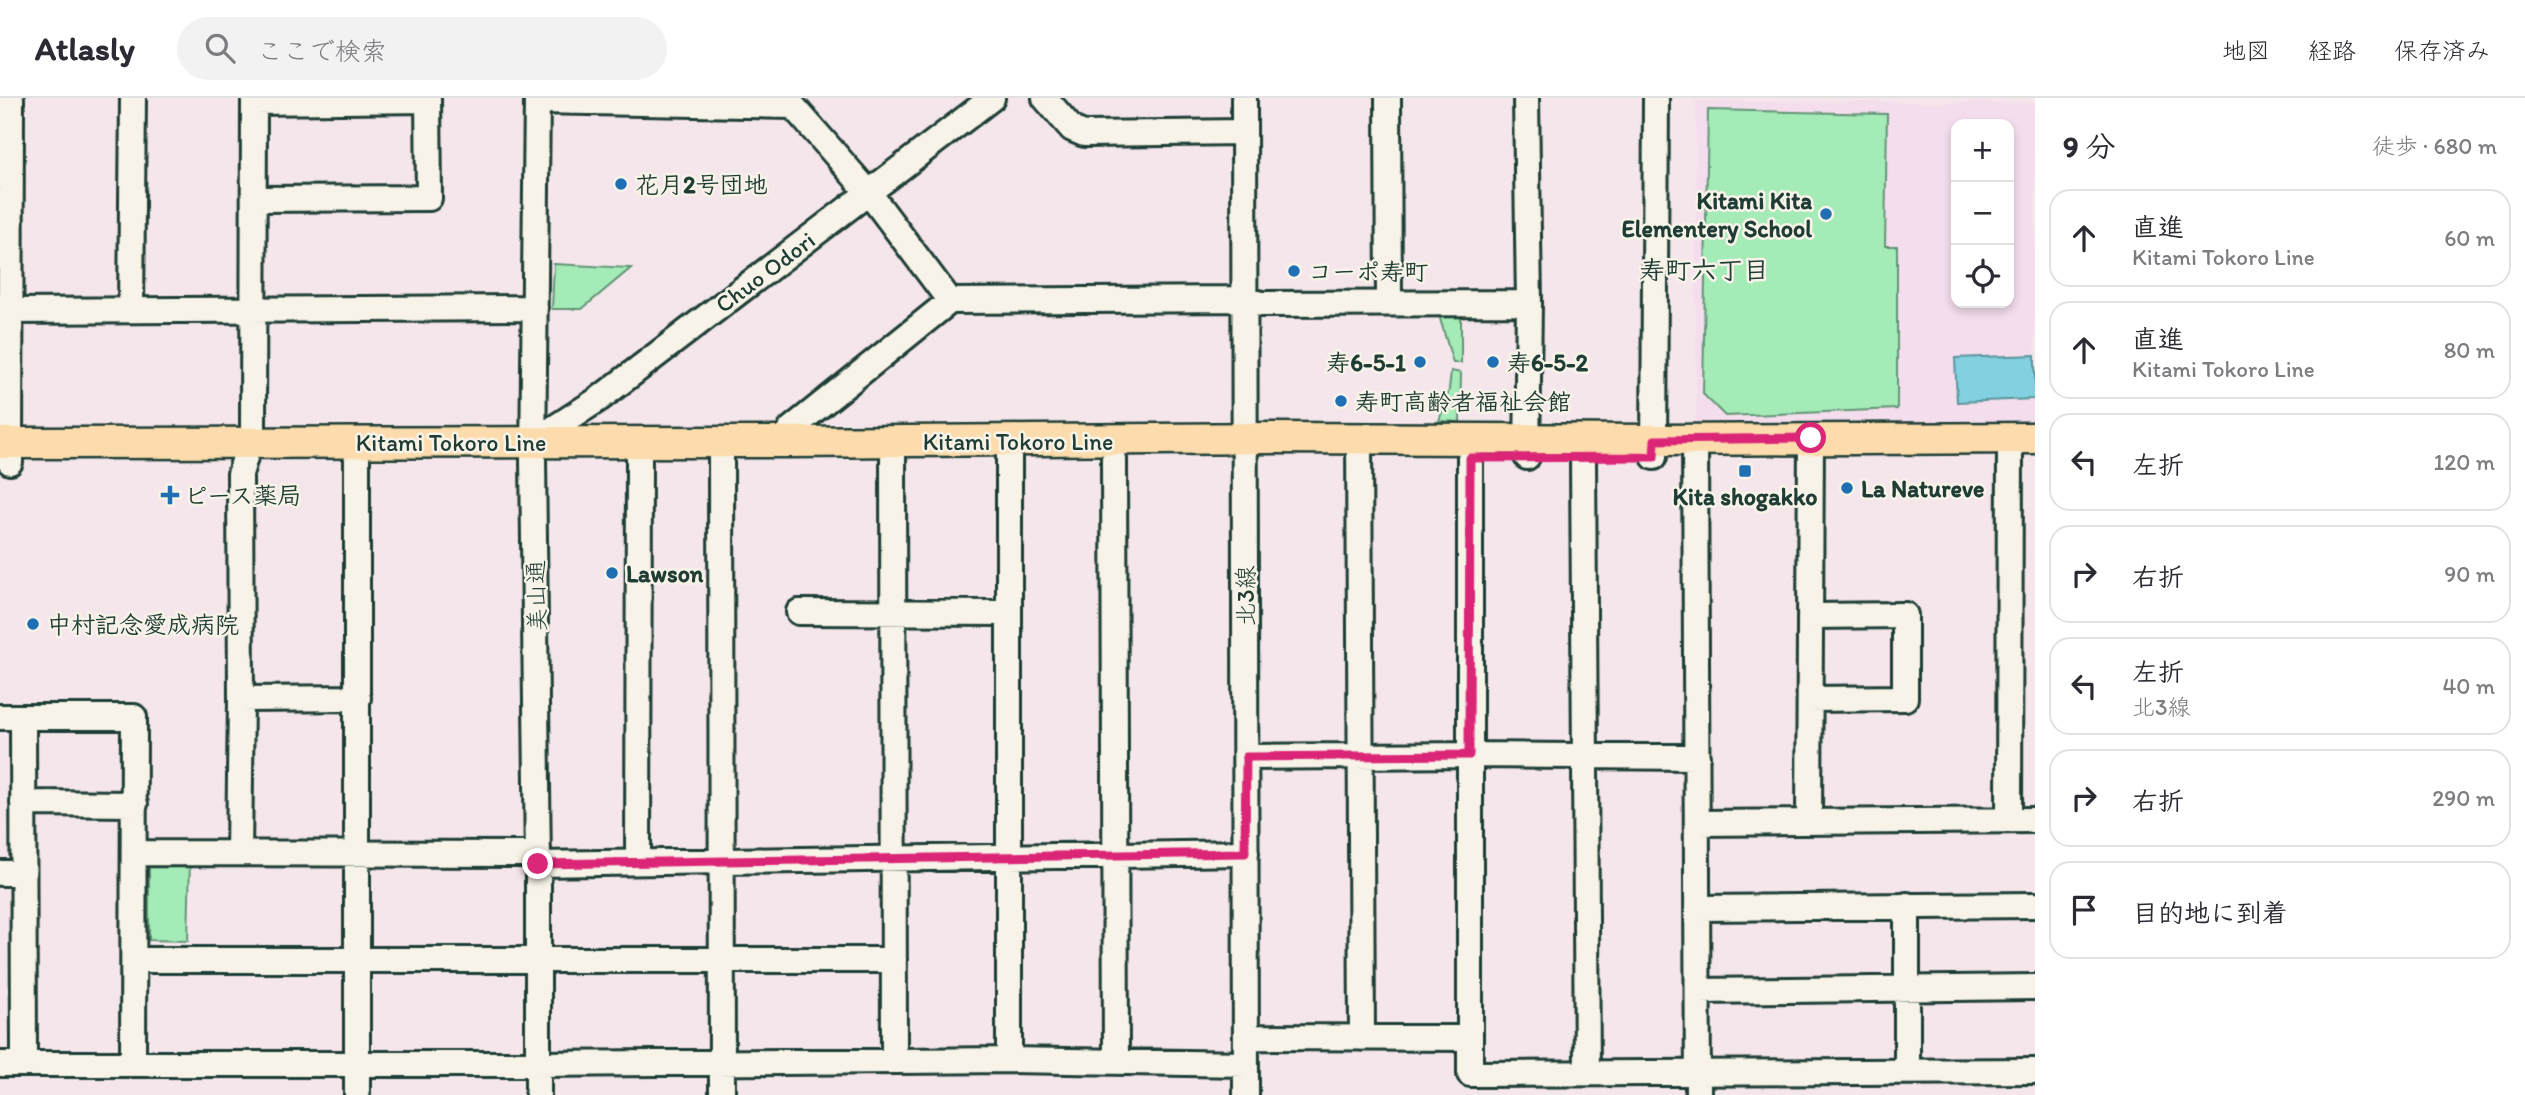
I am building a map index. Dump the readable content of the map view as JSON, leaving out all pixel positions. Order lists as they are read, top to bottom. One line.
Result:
{"streets":{"main road":["Kitami Tokoro Line"],"street":["Chuo Odori","美山通","北3線"]},"crossings":[["Chuo Odori","Kitami Tokoro Line"],["Chuo Odori","美山通"],["Kitami Tokoro Line","美山通"],["Kitami Tokoro Line","北3線"]],"districts":["寿町六丁目"],"places":{"other":["花月2号団地","Kitami Kita Elementery School","コーポ寿町","寿6-5-1","寿6-5-2","寿町高齢者福祉会館","La Natureve","Lawson","中村記念愛成病院"],"transit":["Kita shogakko"],"health":["ピース薬局"]},"page":{"header":"Atlasly","search":"ここで検索","nav":["地図","経路","保存済み"],"heading":["9 分","徒歩 · 680 m"],"map_buttons":["+","−"],"list":[["直進","Kitami Tokoro Line","60 m"],["直進","Kitami Tokoro Line","80 m"],["左折","120 m"],["右折","90 m"],["左折","北3線","40 m"],["右折","290 m"],"目的地に到着"]}}
